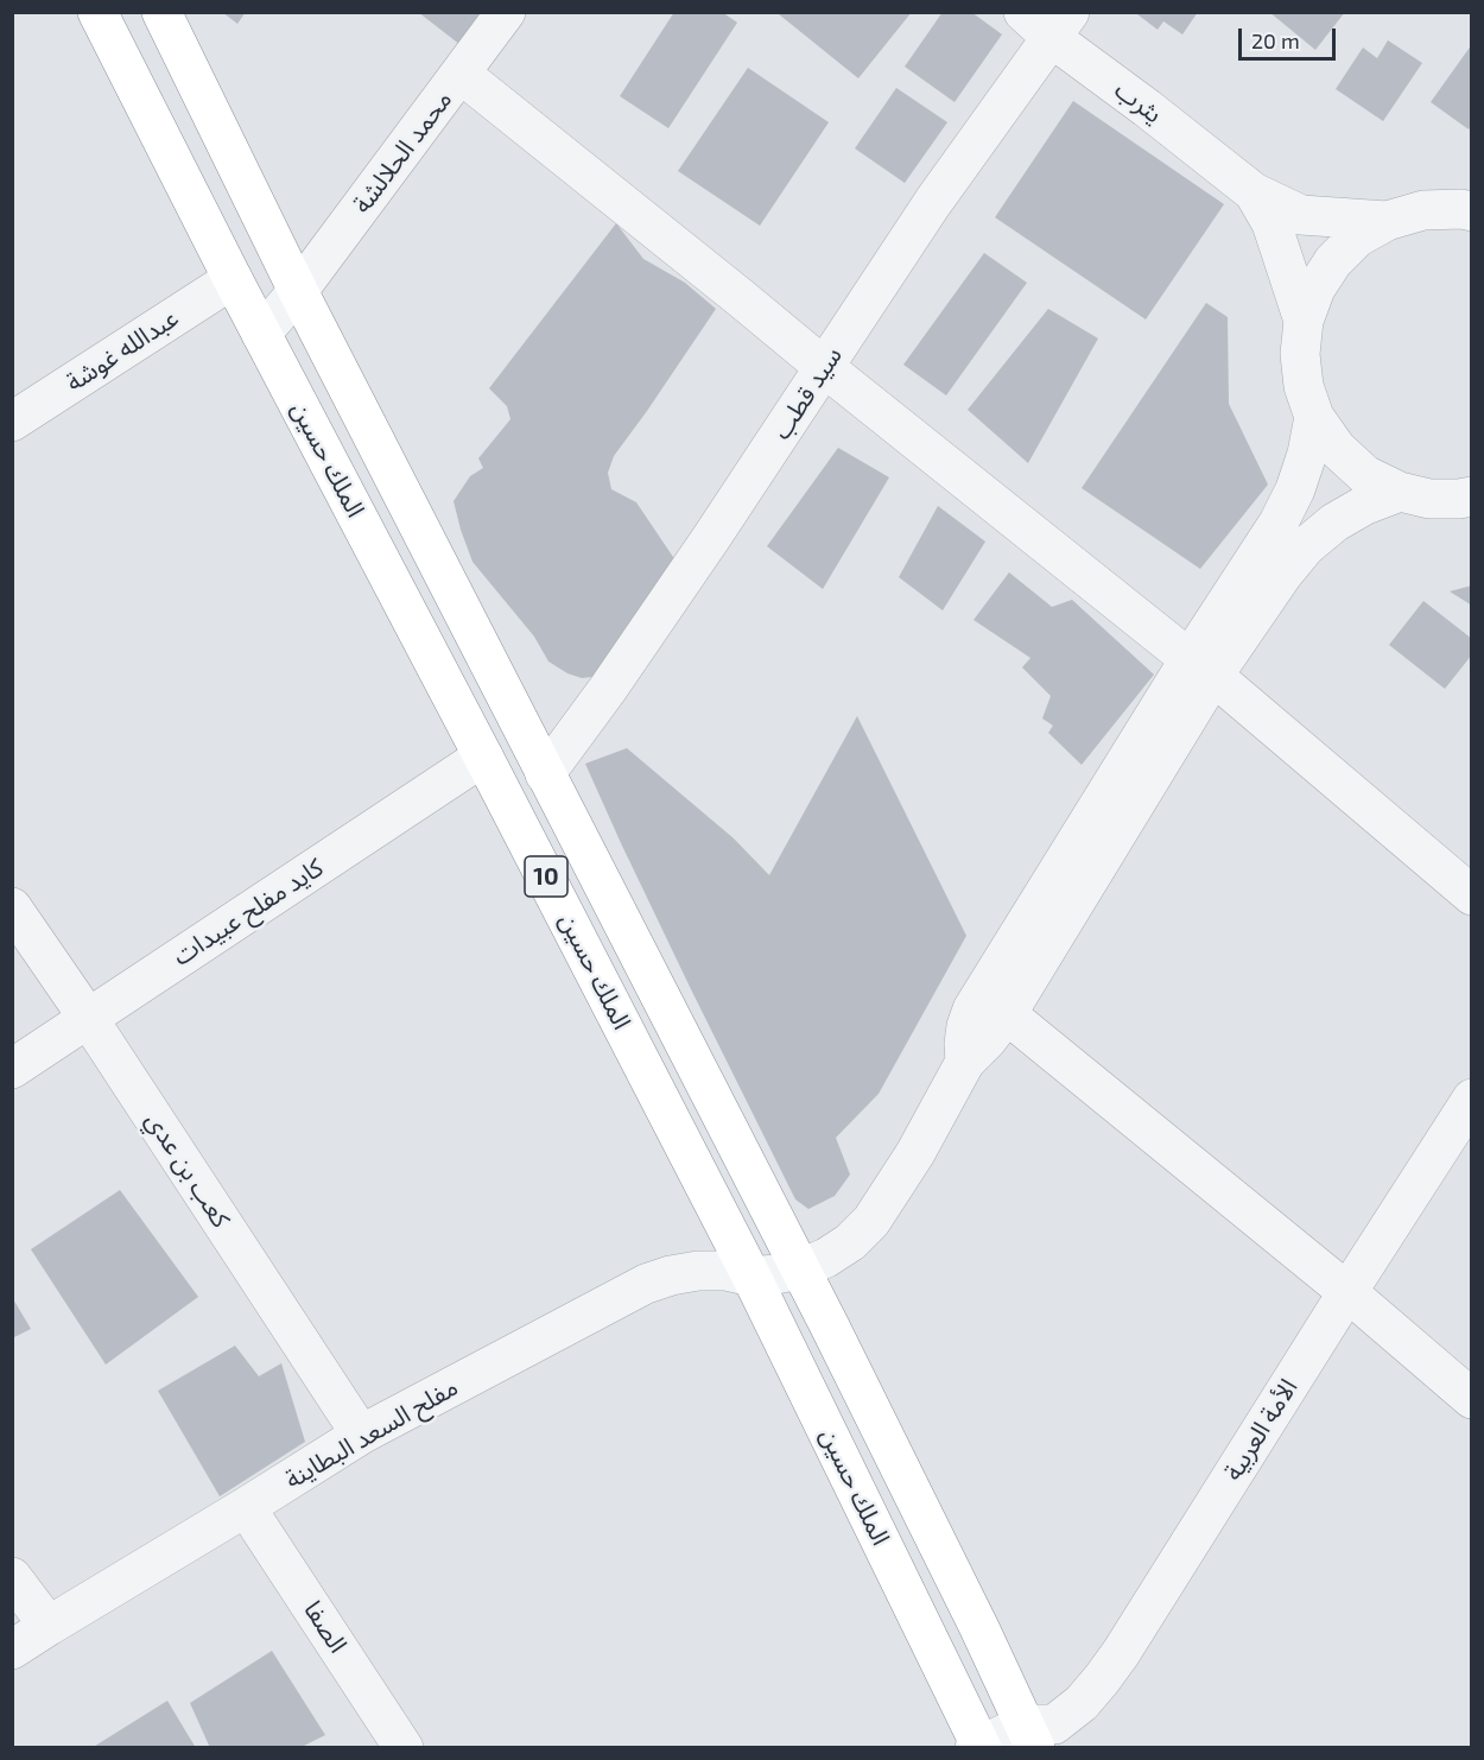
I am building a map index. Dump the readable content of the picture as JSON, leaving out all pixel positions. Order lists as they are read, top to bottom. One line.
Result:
{"streets":{"highway":["الملك حسين","10"],"street":["يثرب","محمد الحلالشة","عبدالله غوشة","سيد قطب","كايد مفلح عبيدات","كعب بن عدي","الأمة العربية","مفلح السعد البطاينة","الصفا"]},"crossings":[["يثرب","سيد قطب"],["محمد الحلالشة","الملك حسين"],["عبدالله غوشة","الملك حسين"],["سيد قطب","الملك حسين"],["الملك حسين","كايد مفلح عبيدات"],["الملك حسين","الأمة العربية"],["الملك حسين","مفلح السعد البطاينة"],["كايد مفلح عبيدات","كعب بن عدي"],["كعب بن عدي","مفلح السعد البطاينة"],["مفلح السعد البطاينة","الصفا"]],"scale_bar":"20 m"}
